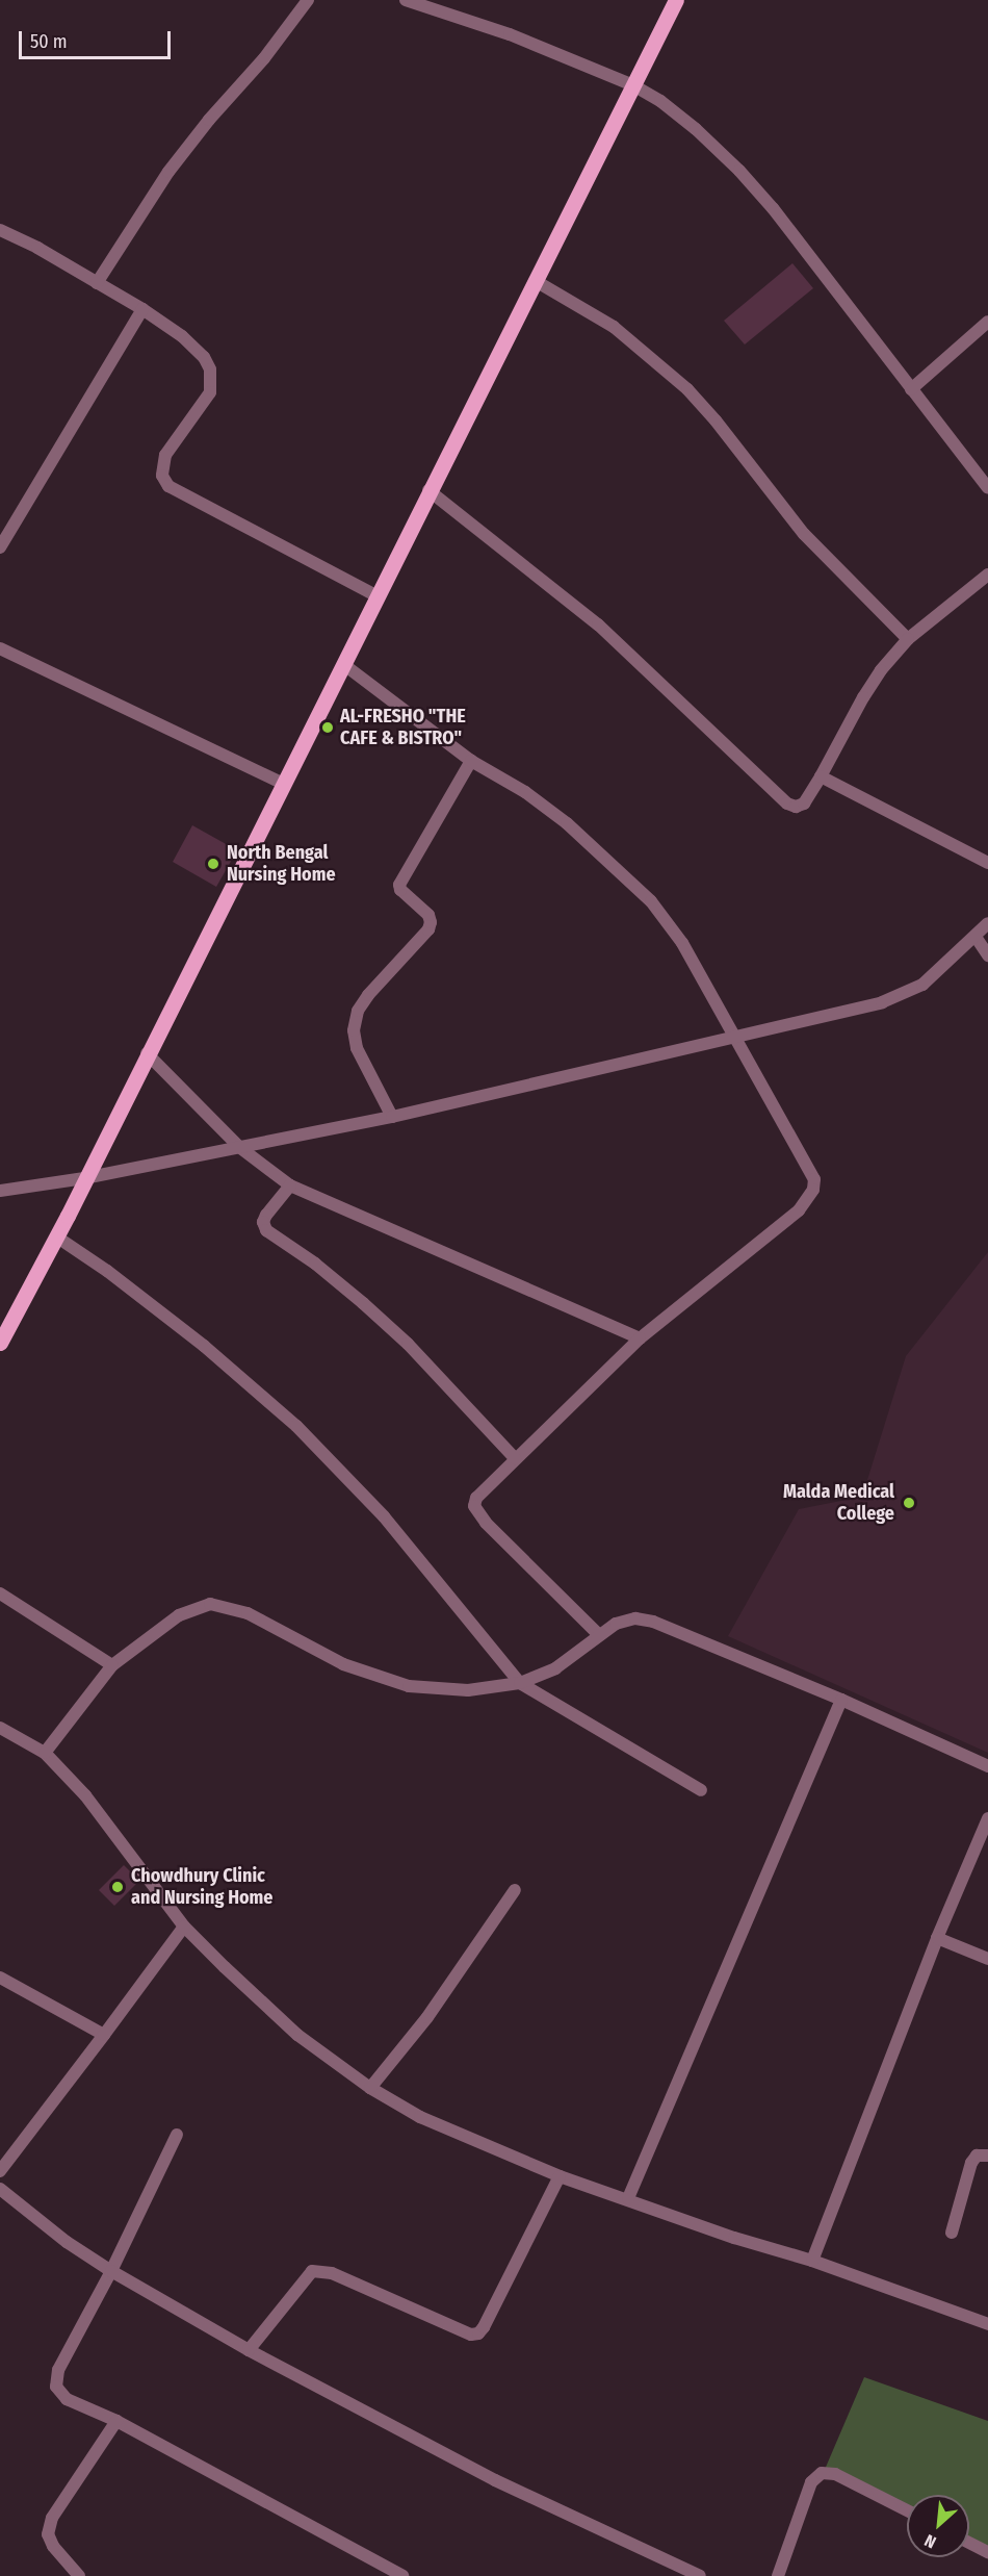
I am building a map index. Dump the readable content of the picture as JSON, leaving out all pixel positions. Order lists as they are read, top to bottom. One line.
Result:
{"places":["AL-FRESHO \"THE CAFE & BISTRO\"","North Bengal Nursing Home","Malda Medical College","Chowdhury Clinic and Nursing Home"],"scale_bar":"50 m","north":"bottom left"}
